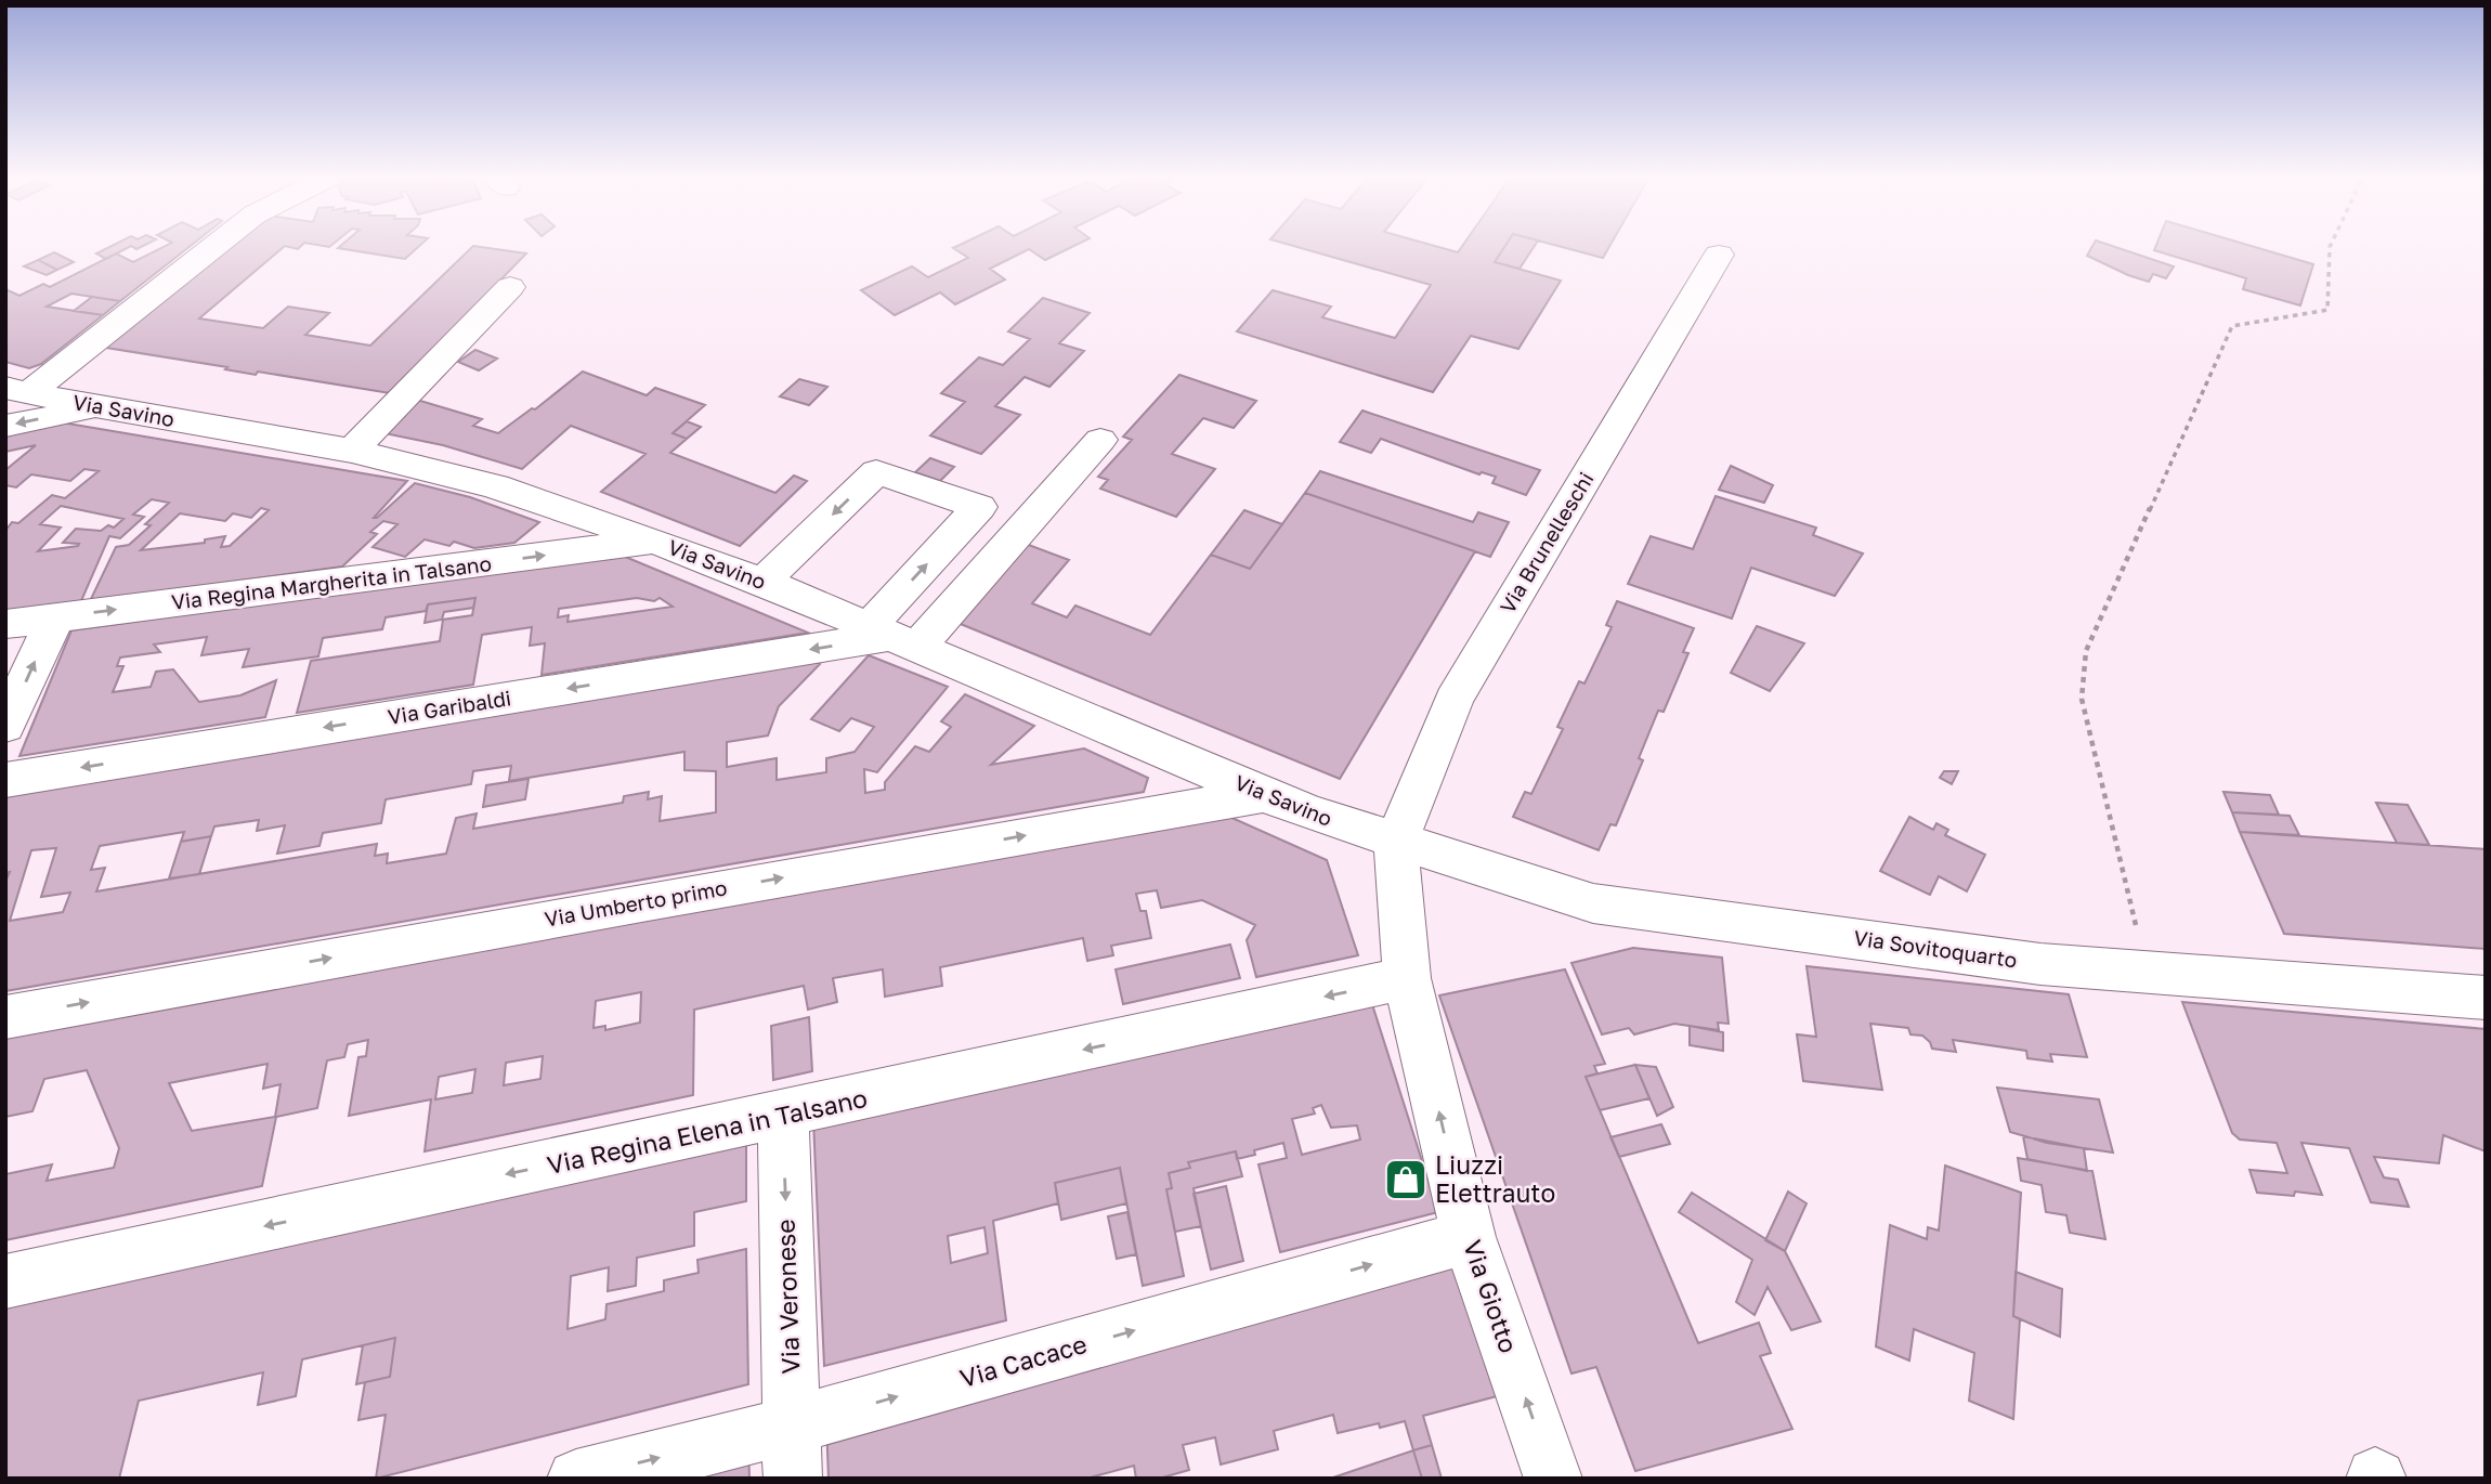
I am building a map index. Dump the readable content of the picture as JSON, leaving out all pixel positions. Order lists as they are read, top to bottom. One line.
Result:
{"streets":{"street":["Via Savino","Via Brunelleschi","Via Regina Margherita in Talsano","Via Garibaldi","Via Umberto primo","Via Sovitoquarto","Via Regina Elena in Talsano","Via Veronese","Via Giotto","Via Cacace"]},"crossings":[["Via Savino","Via Brunelleschi"],["Via Savino","Via Regina Margherita in Talsano"],["Via Savino","Via Garibaldi"],["Via Savino","Via Umberto primo"],["Via Savino","Via Sovitoquarto"],["Via Savino","Via Giotto"],["Via Brunelleschi","Via Sovitoquarto"],["Via Brunelleschi","Via Giotto"],["Via Sovitoquarto","Via Giotto"],["Via Regina Elena in Talsano","Via Veronese"],["Via Regina Elena in Talsano","Via Giotto"],["Via Veronese","Via Cacace"],["Via Giotto","Via Cacace"]],"one_way":["Via Regina Margherita in Talsano","Via Garibaldi","Via Umberto primo","Via Regina Elena in Talsano","Via Veronese","Via Giotto","Via Cacace"],"places":{"shop":["Liuzzi Elettrauto"]}}
